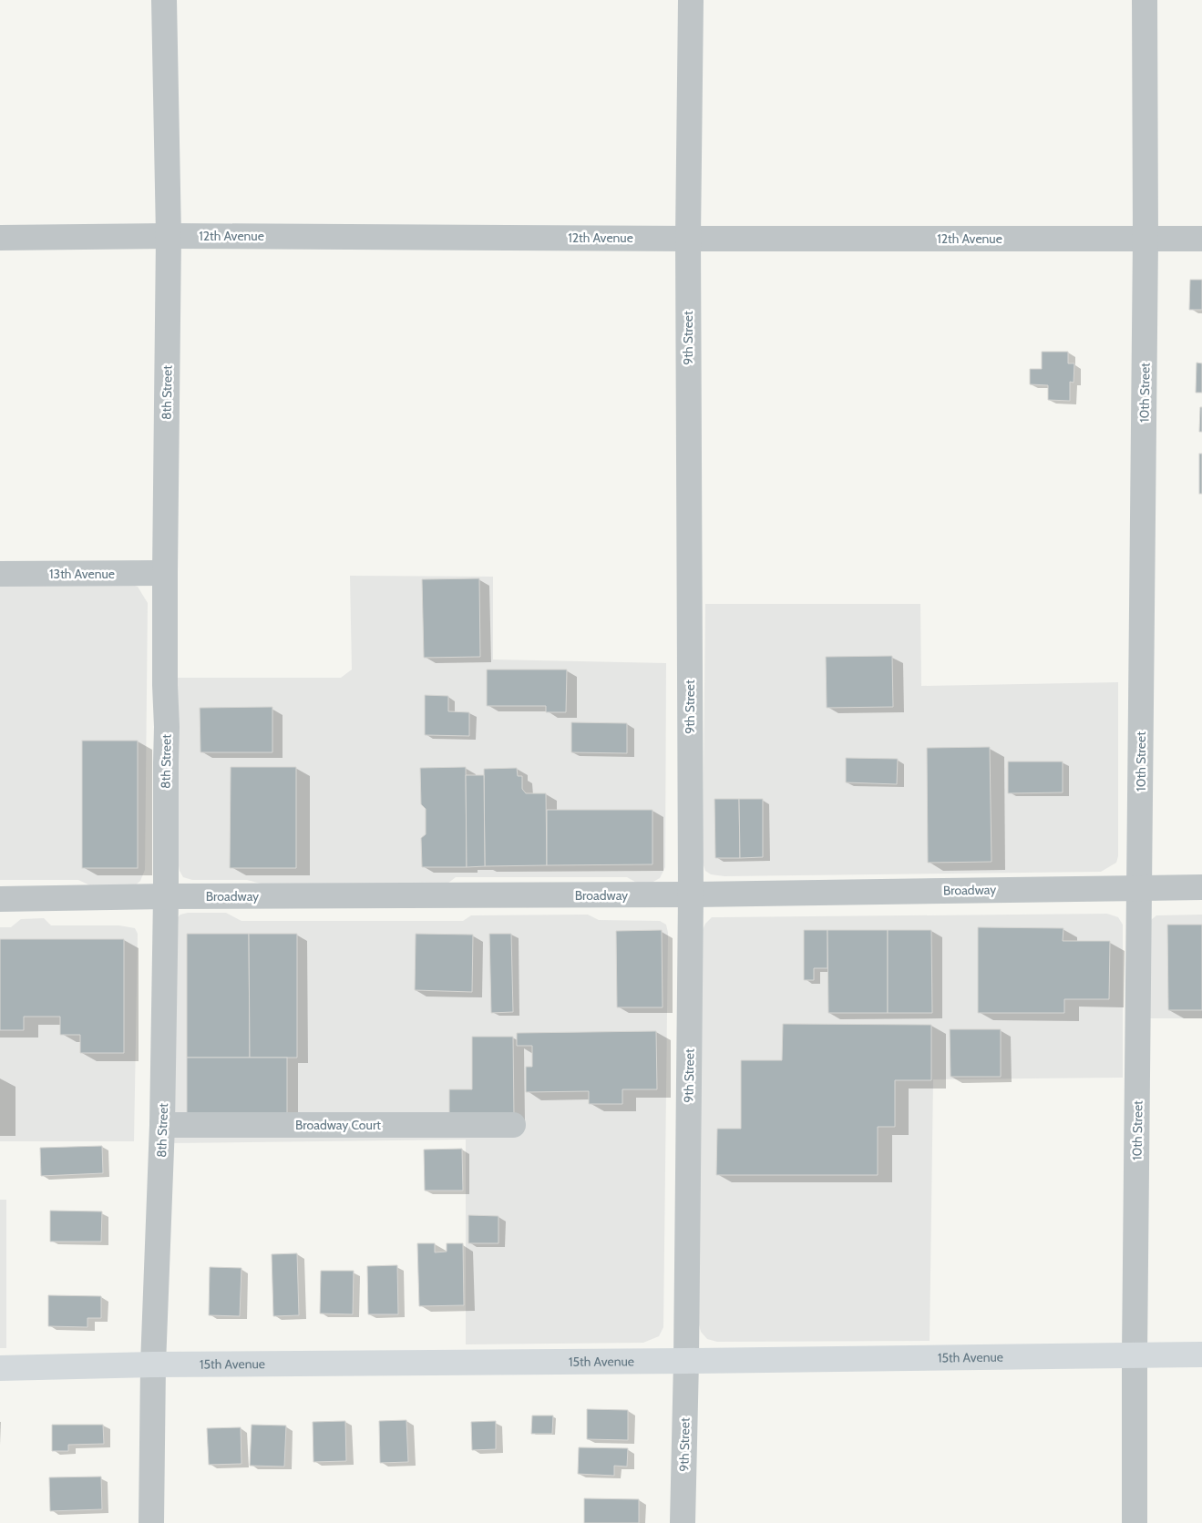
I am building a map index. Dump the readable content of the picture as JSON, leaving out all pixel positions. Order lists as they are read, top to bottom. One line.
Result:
{"streets":{"main road":["15th Avenue"],"street":["12th Avenue","9th Street","8th Street","10th Street","13th Avenue","Broadway","Broadway Court"]},"crossings":[["12th Avenue","9th Street"],["12th Avenue","8th Street"],["12th Avenue","10th Street"],["9th Street","Broadway"],["9th Street","15th Avenue"],["8th Street","13th Avenue"],["8th Street","Broadway"],["8th Street","Broadway Court"],["8th Street","15th Avenue"],["10th Street","Broadway"],["10th Street","15th Avenue"]]}
